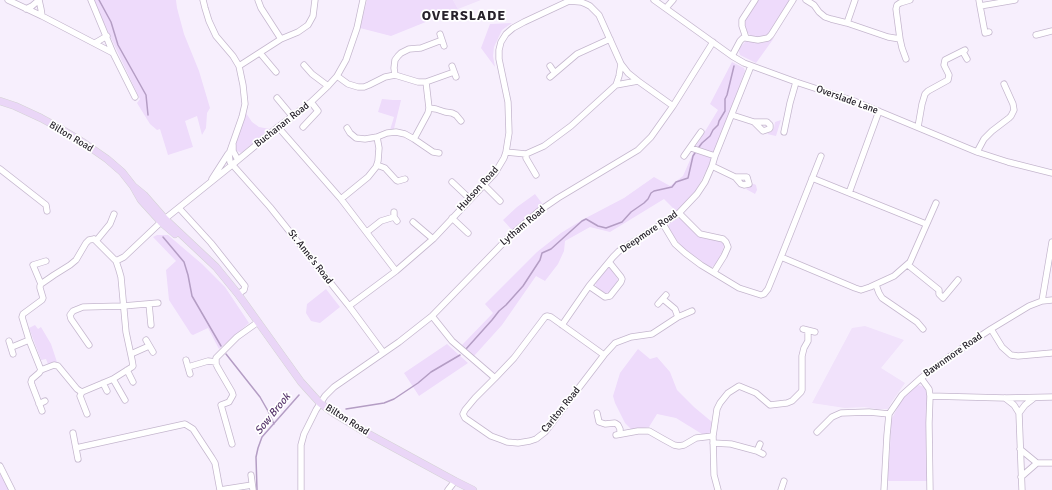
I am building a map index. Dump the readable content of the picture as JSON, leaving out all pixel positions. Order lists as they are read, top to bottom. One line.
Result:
{"streets":{"main road":["Bilton Road"],"street":["Overslade Lane","Buchanan Road","Hudson Road","Lytham Road","Deepmore Road","St. Anne's Road","Bawnmore Road","Carlton Road"]},"crossings":[["Overslade Lane","Lytham Road"],["Overslade Lane","Deepmore Road"],["Buchanan Road","Bilton Road"],["Buchanan Road","St. Anne's Road"],["Bilton Road","Lytham Road"],["Hudson Road","St. Anne's Road"],["Lytham Road","St. Anne's Road"]],"districts":["OVERSLADE"],"water":["Sow Brook"]}
